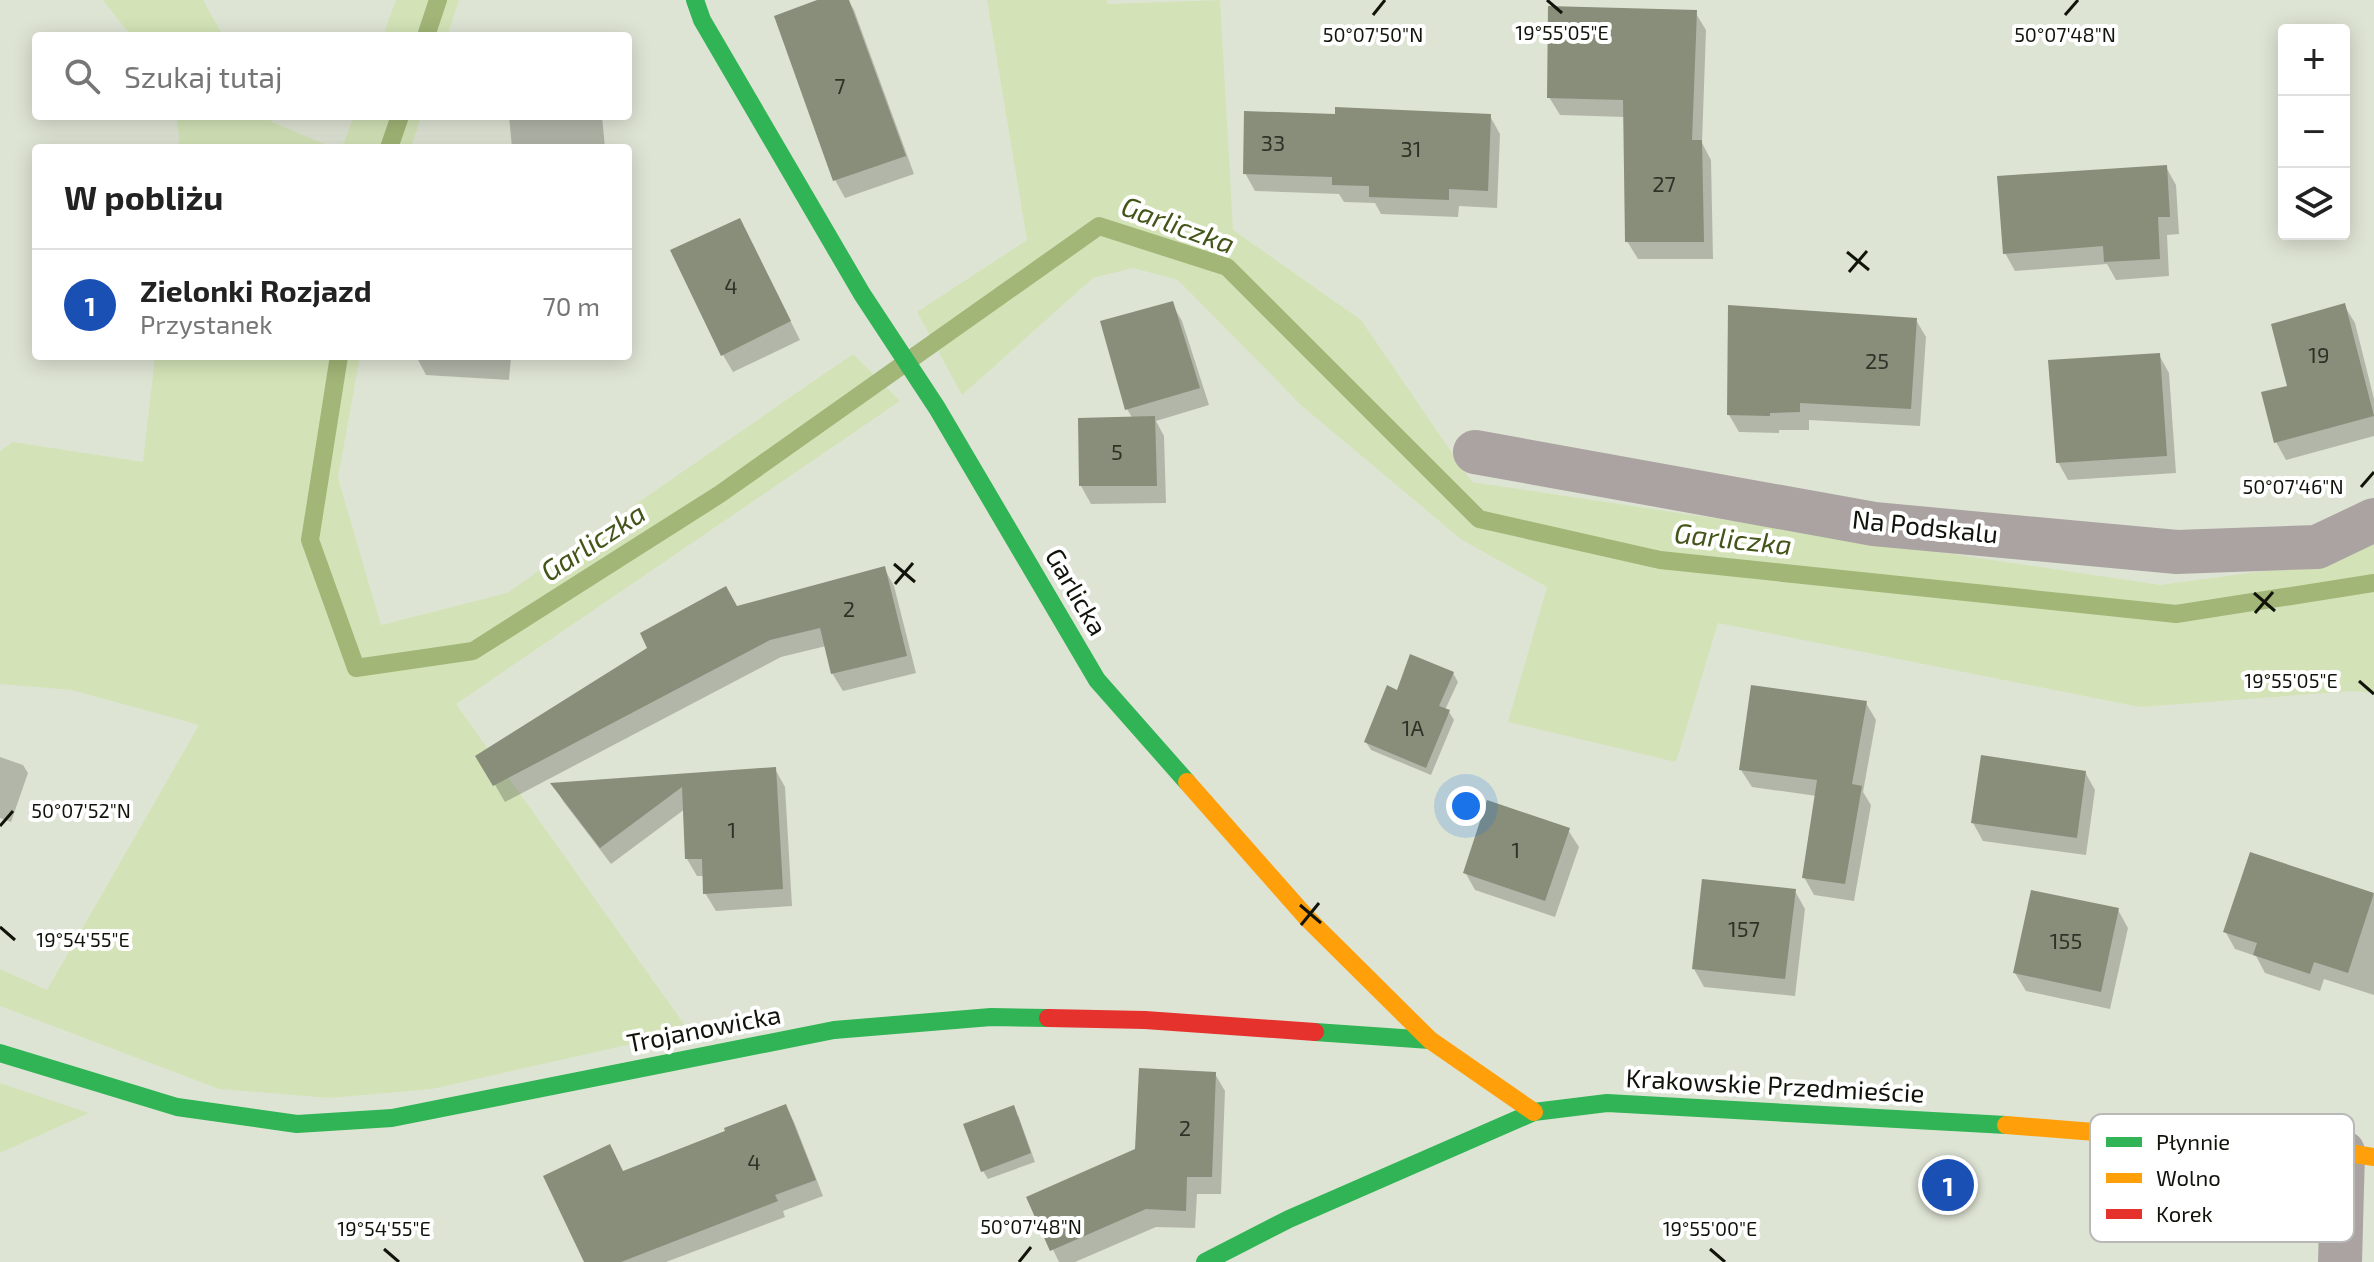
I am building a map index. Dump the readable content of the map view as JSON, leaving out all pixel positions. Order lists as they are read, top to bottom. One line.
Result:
{"streets":{"street":["Na Podskalu","Garlicka","Trojanowicka","Krakowskie Przedmieście"]},"crossings":[["Garlicka","Trojanowicka"],["Garlicka","Krakowskie Przedmieście"]],"water":["Garliczka"],"house_numbers":["7","33","31","27","4","19","25","5","2","1A","1","1","157","155","2","4"],"legend":["Płynnie","Wolno","Korek"],"page":{"map_buttons":["+","−"],"search":"Szukaj tutaj","heading":"W pobliżu","list":[{"mark":"1","name":"Zielonki Rozjazd","note":"Przystanek","value":"70 m"}],"pins":"1"},"coordinates":["19°55'05\"E","50°07'50\"N","50°07'48\"N","50°07'46\"N","50°07'52\"N","19°54'55\"E","19°55'00\"E"]}
